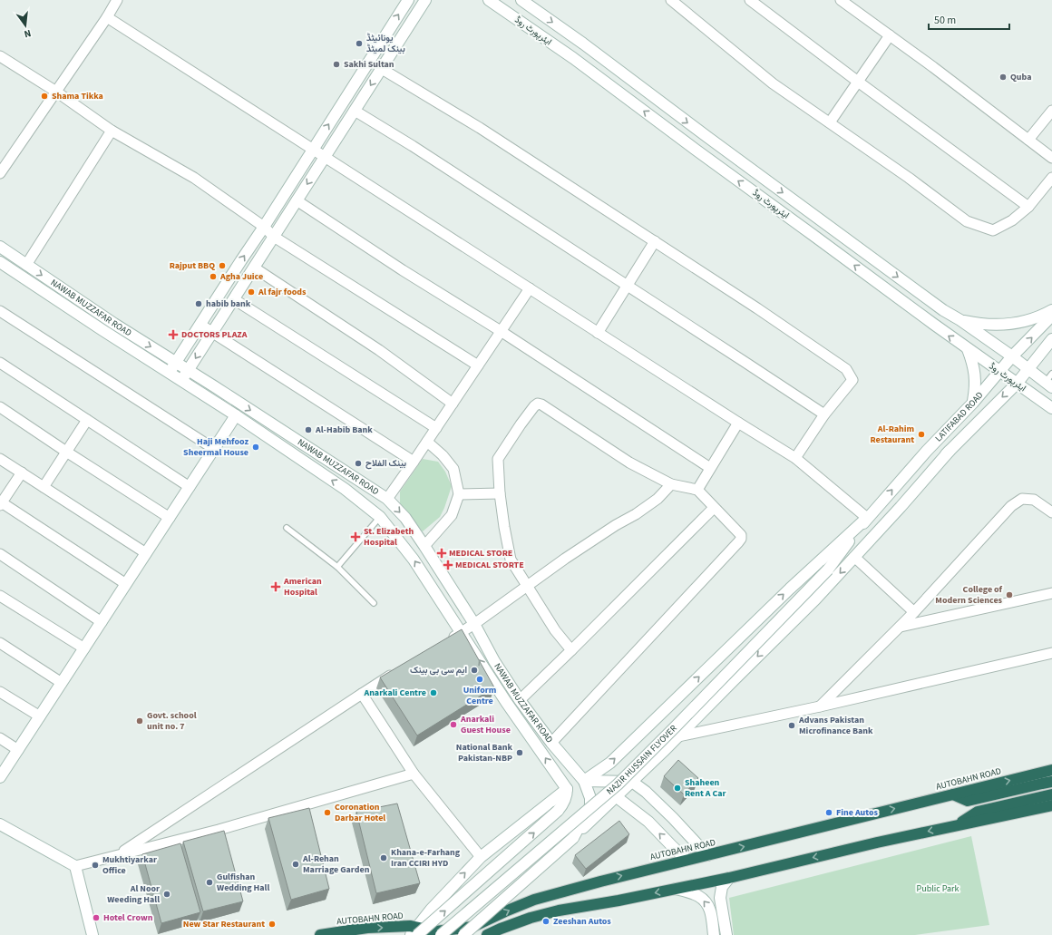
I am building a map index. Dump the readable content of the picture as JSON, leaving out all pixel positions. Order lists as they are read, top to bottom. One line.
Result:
{"streets":{"highway":["AUTOBAHN ROAD"],"street":["ایئرپورٹ روڈ","NAWAB MUZZAFAR ROAD","LATIFABAD ROAD","NAZIR HUSSAIN FLYOVER"]},"crossings":[["ایئرپورٹ روڈ","LATIFABAD ROAD"]],"parks":["Public Park"],"places":{"other":["یونائیٹڈ بینک لمیٹڈ","Sakhi Sultan","Quba","Shama Tikka","Rajput BBQ","Agha Juice","Al fajr foods","habib bank","Al-Habib Bank","Al-Rahim Restaurant","Haji Mehfooz Sheermal House","بینک الفلاح","College of Modern Sciences","ایم سی بی بینک","Uniform Centre","Anarkali Centre","Govt. school unit no. 7","Anarkali Guest House","Advans Pakistan Microfinance Bank","National Bank Pakistan-NBP","Shaheen Rent A Car","Coronation Darbar Hotel","Fine Autos","Khana-e-Farhang Iran CCIRI HYD","Al-Rehan Marriage Garden","Mukhtiyarkar Office","Gulfishan Wedding Hall","Al Noor Weeding Hall","Hotel Crown","Zeeshan Autos","New Star Restaurant"],"health":["DOCTORS PLAZA","St. Elizabeth Hospital","MEDICAL STORE","MEDICAL STORTE","American Hospital"]},"scale_bar":"50 m","north":"bottom"}
